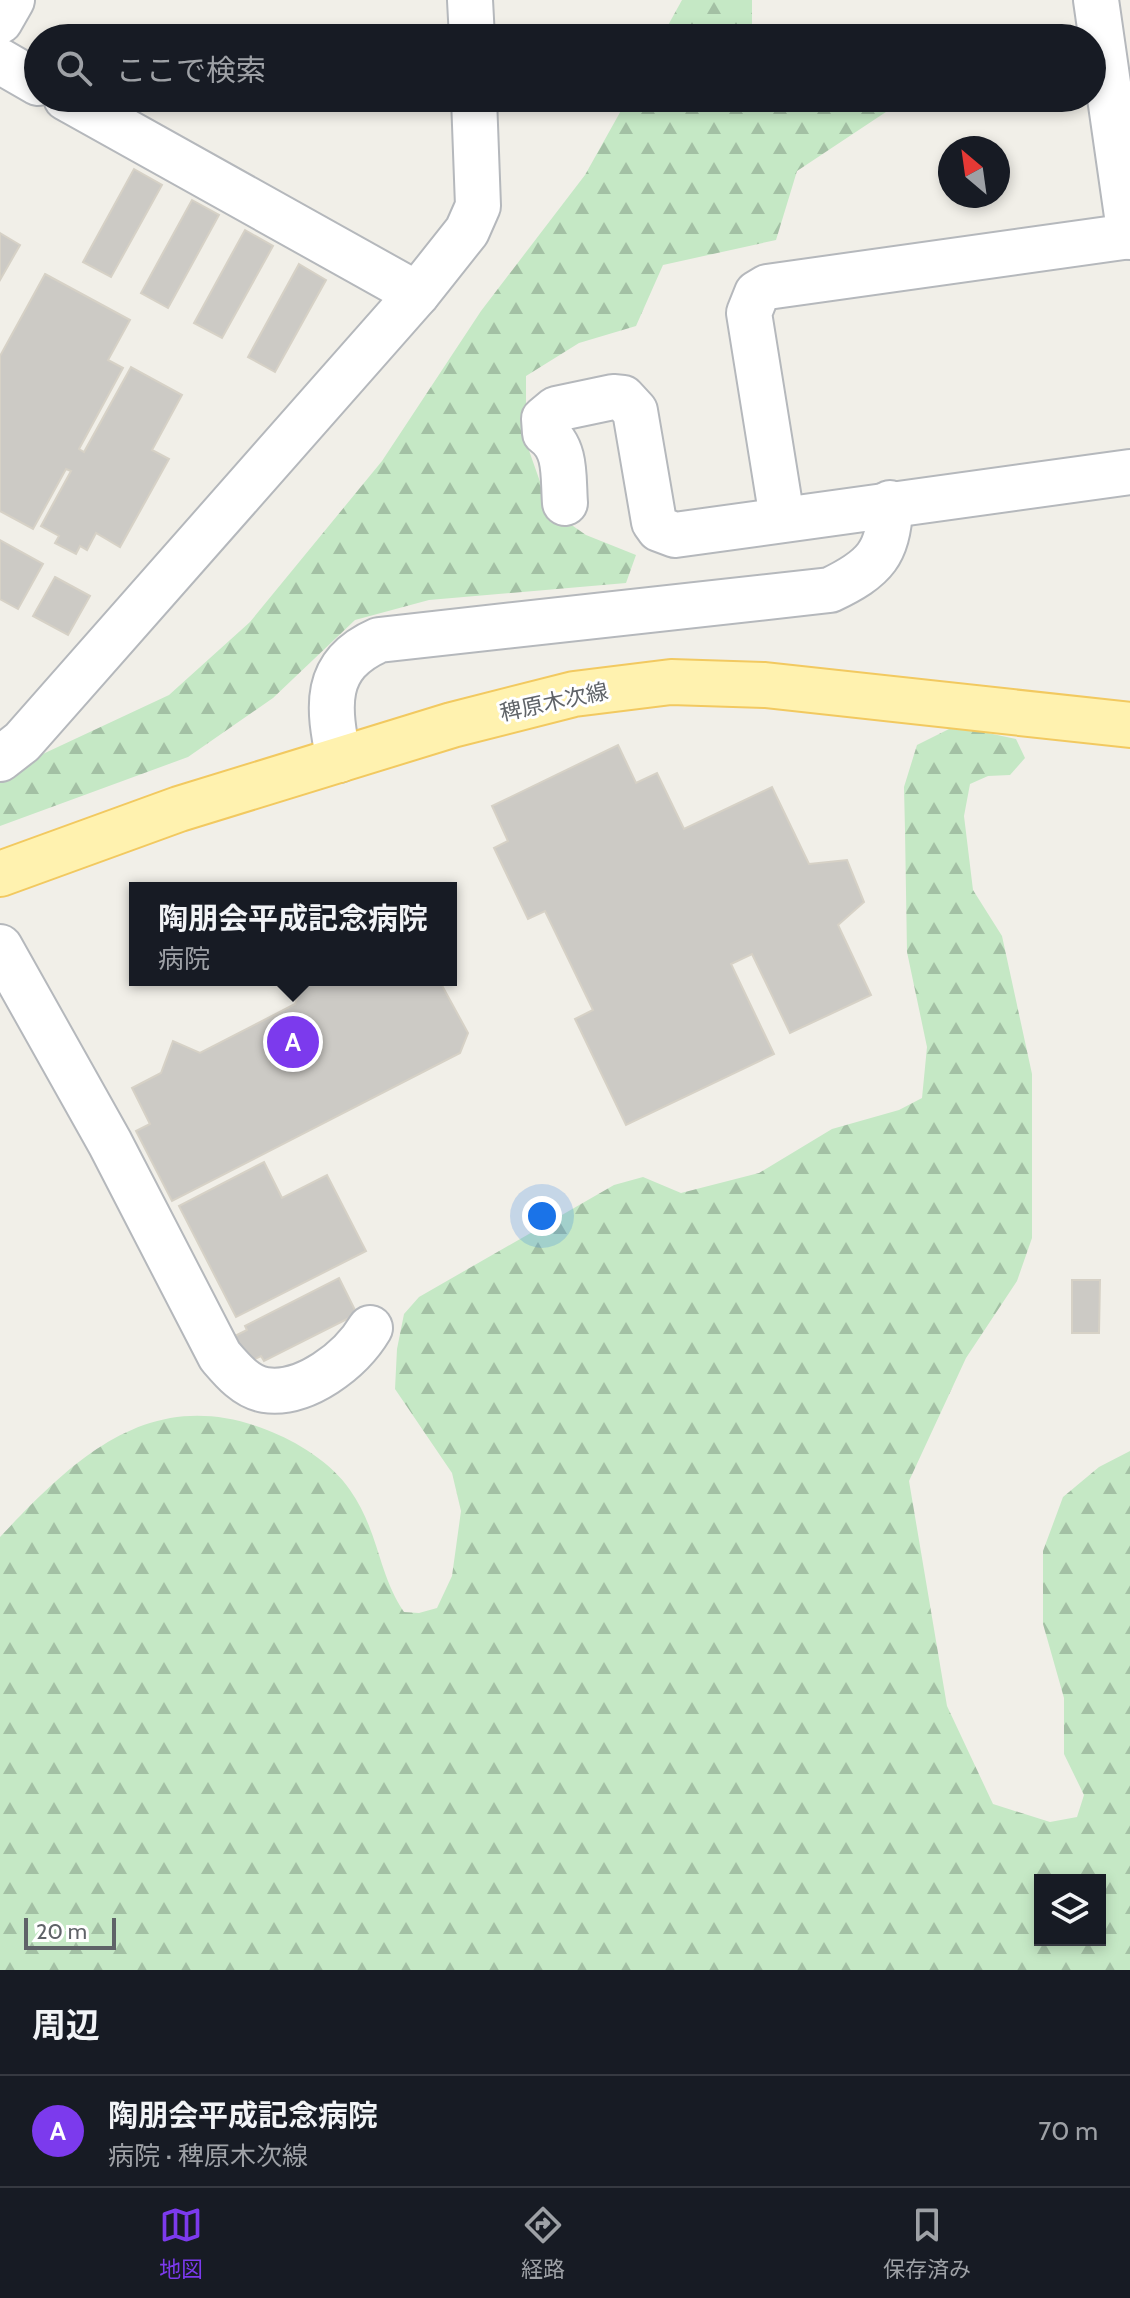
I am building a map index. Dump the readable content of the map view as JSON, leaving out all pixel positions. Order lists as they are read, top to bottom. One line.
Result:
{"streets":{"main road":["稗原木次線"]},"scale_bar":"20 m","north":"top left","page":{"search":"ここで検索","popup":["陶朋会平成記念病院","病院"],"pins":"A","scale":"20 m","heading":"周辺","list":[{"mark":"A","name":"陶朋会平成記念病院","note":"病院 · 稗原木次線","value":"70 m"}],"nav":["地図","経路","保存済み"]}}
